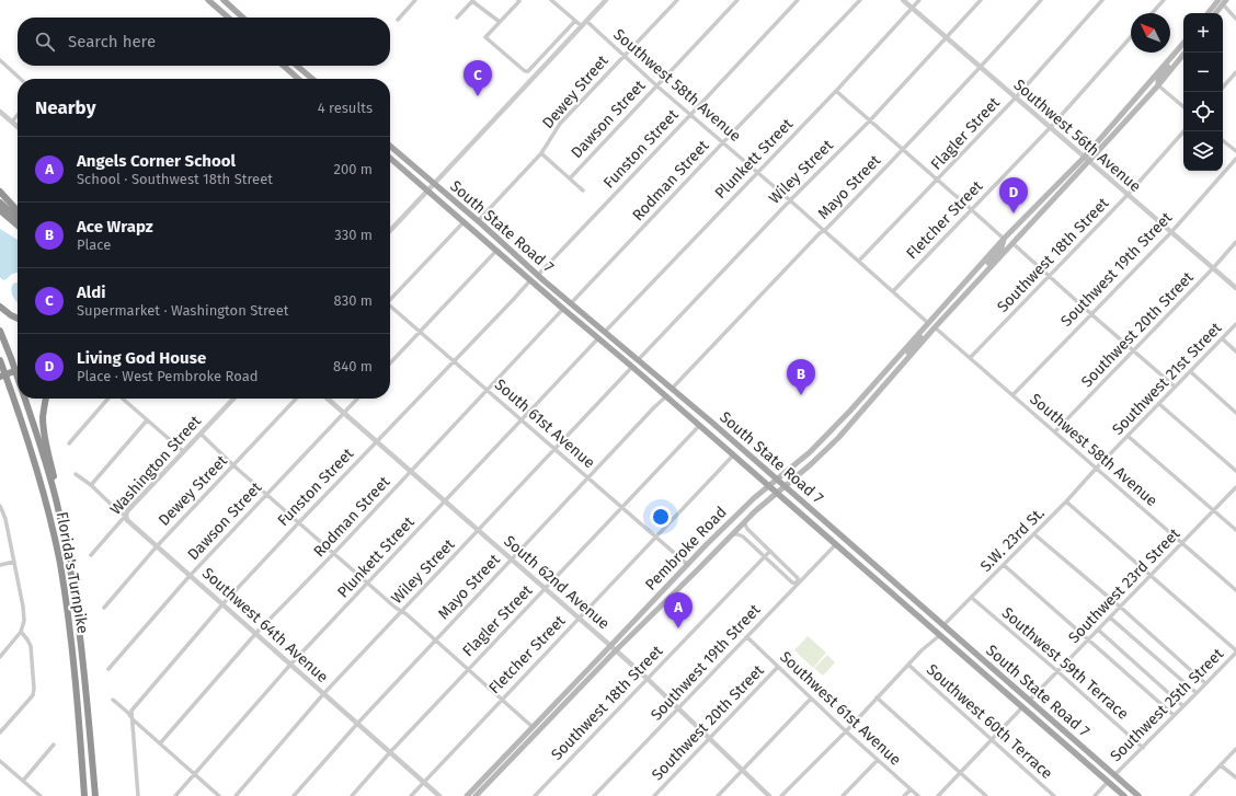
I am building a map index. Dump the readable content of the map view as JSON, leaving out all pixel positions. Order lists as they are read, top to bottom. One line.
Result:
{"streets":{"highway":["Florida's Turnpike"],"main road":["South State Road 7","Pembroke Road"],"street":["Southwest 58th Avenue","Dewey Street","Dawson Street","Flagler Street","Southwest 56th Avenue","Funston Street","Plunkett Street","Wiley Street","Rodman Street","Mayo Street","Fletcher Street","Southwest 18th Street","Southwest 19th Street","Southwest 20th Street","Southwest 21st Street","South 61st Avenue","Washington Street","S.W. 23rd St.","South 62nd Avenue","Southwest 23rd Street","Southwest 64th Avenue","Southwest 59th Terrace","Southwest 25th Street","Southwest 61st Avenue","Southwest 60th Terrace"]},"crossings":[["Southwest 58th Avenue","Dewey Street"],["Southwest 58th Avenue","Dawson Street"],["Southwest 58th Avenue","Flagler Street"],["Southwest 58th Avenue","Funston Street"],["Southwest 58th Avenue","Plunkett Street"],["Southwest 58th Avenue","Wiley Street"],["Southwest 58th Avenue","Rodman Street"],["Southwest 58th Avenue","Mayo Street"],["Southwest 58th Avenue","Fletcher Street"],["Southwest 58th Avenue","Southwest 18th Street"],["Southwest 58th Avenue","Southwest 19th Street"],["Southwest 58th Avenue","Southwest 20th Street"],["Southwest 58th Avenue","Southwest 21st Street"],["Southwest 58th Avenue","S.W. 23rd St."],["Southwest 58th Avenue","Pembroke Road"],["Southwest 58th Avenue","Southwest 23rd Street"],["Dewey Street","South State Road 7"],["Dewey Street","Southwest 64th Avenue"],["Dawson Street","South 62nd Avenue"],["Dawson Street","Southwest 64th Avenue"],["Flagler Street","Southwest 56th Avenue"],["Flagler Street","South State Road 7"],["Flagler Street","South 61st Avenue"],["Flagler Street","South 62nd Avenue"],["Flagler Street","Southwest 64th Avenue"],["Southwest 56th Avenue","Plunkett Street"],["Southwest 56th Avenue","Wiley Street"],["Southwest 56th Avenue","Mayo Street"],["Southwest 56th Avenue","Fletcher Street"],["Southwest 56th Avenue","Southwest 18th Street"],["Southwest 56th Avenue","Southwest 19th Street"],["Southwest 56th Avenue","Southwest 20th Street"],["Funston Street","South State Road 7"],["Funston Street","South 61st Avenue"],["Funston Street","South 62nd Avenue"],["Funston Street","Southwest 64th Avenue"],["Plunkett Street","South State Road 7"],["Plunkett Street","South 61st Avenue"],["Plunkett Street","South 62nd Avenue"],["Plunkett Street","Southwest 64th Avenue"],["Wiley Street","South State Road 7"],["Wiley Street","South 61st Avenue"],["Wiley Street","South 62nd Avenue"],["Wiley Street","Southwest 64th Avenue"],["Rodman Street","South State Road 7"],["Rodman Street","South 61st Avenue"],["Rodman Street","South 62nd Avenue"],["Rodman Street","Southwest 64th Avenue"],["Mayo Street","South State Road 7"],["Mayo Street","South 61st Avenue"],["Mayo Street","South 62nd Avenue"],["Mayo Street","Southwest 64th Avenue"],["Fletcher Street","South State Road 7"],["Fletcher Street","South 61st Avenue"],["Fletcher Street","South 62nd Avenue"],["Fletcher Street","Southwest 64th Avenue"],["South State Road 7","Southwest 19th Street"],["South State Road 7","S.W. 23rd St."],["South State Road 7","Pembroke Road"],["South State Road 7","Southwest 23rd Street"],["South State Road 7","Southwest 25th Street"],["Southwest 18th Street","South 62nd Avenue"],["Southwest 19th Street","South 62nd Avenue"],["Southwest 19th Street","Southwest 61st Avenue"],["Southwest 20th Street","South 62nd Avenue"],["Southwest 20th Street","Southwest 61st Avenue"],["Southwest 21st Street","S.W. 23rd St."],["South 61st Avenue","Pembroke Road"],["Washington Street","Southwest 64th Avenue"],["S.W. 23rd St.","Southwest 59th Terrace"],["Pembroke Road","South 62nd Avenue"],["Southwest 23rd Street","Southwest 59th Terrace"],["Southwest 59th Terrace","Southwest 25th Street"]],"north":"top left","page":{"map_buttons":["+","−"],"search":"Search here","pins":["C","D","B","A"],"heading":["Nearby","4 results"],"list":[{"mark":"A","name":"Angels Corner School","note":"School · Southwest 18th Street","value":"200 m"},{"mark":"B","name":"Ace Wrapz","note":"Place","value":"330 m"},{"mark":"C","name":"Aldi","note":"Supermarket · Washington Street","value":"830 m"},{"mark":"D","name":"Living God House","note":"Place · West Pembroke Road","value":"840 m"}]}}
